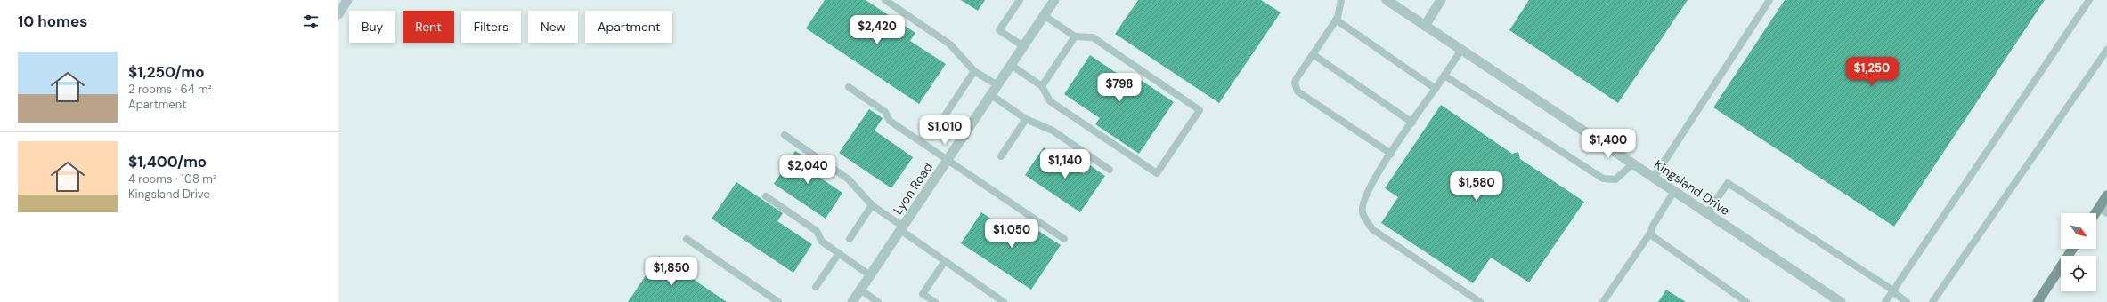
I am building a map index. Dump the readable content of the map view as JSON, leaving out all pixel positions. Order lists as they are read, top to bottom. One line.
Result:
{"streets":{"street":["Kingsland Drive","Lyon Road"]},"north":"bottom right","page":{"heading":"10 homes","chip":["Buy","Rent","Filters","New","Apartment"],"price":["$2,420","$1,250","$798","$1,010","$1,400","$1,140","$2,040","$1,580","$1,050","$1,850"],"list":[{"name":"$1,250/mo","note":"2 rooms · 64 m² · Apartment"},{"name":"$1,400/mo","note":"4 rooms · 108 m² · Kingsland Drive"}]}}
